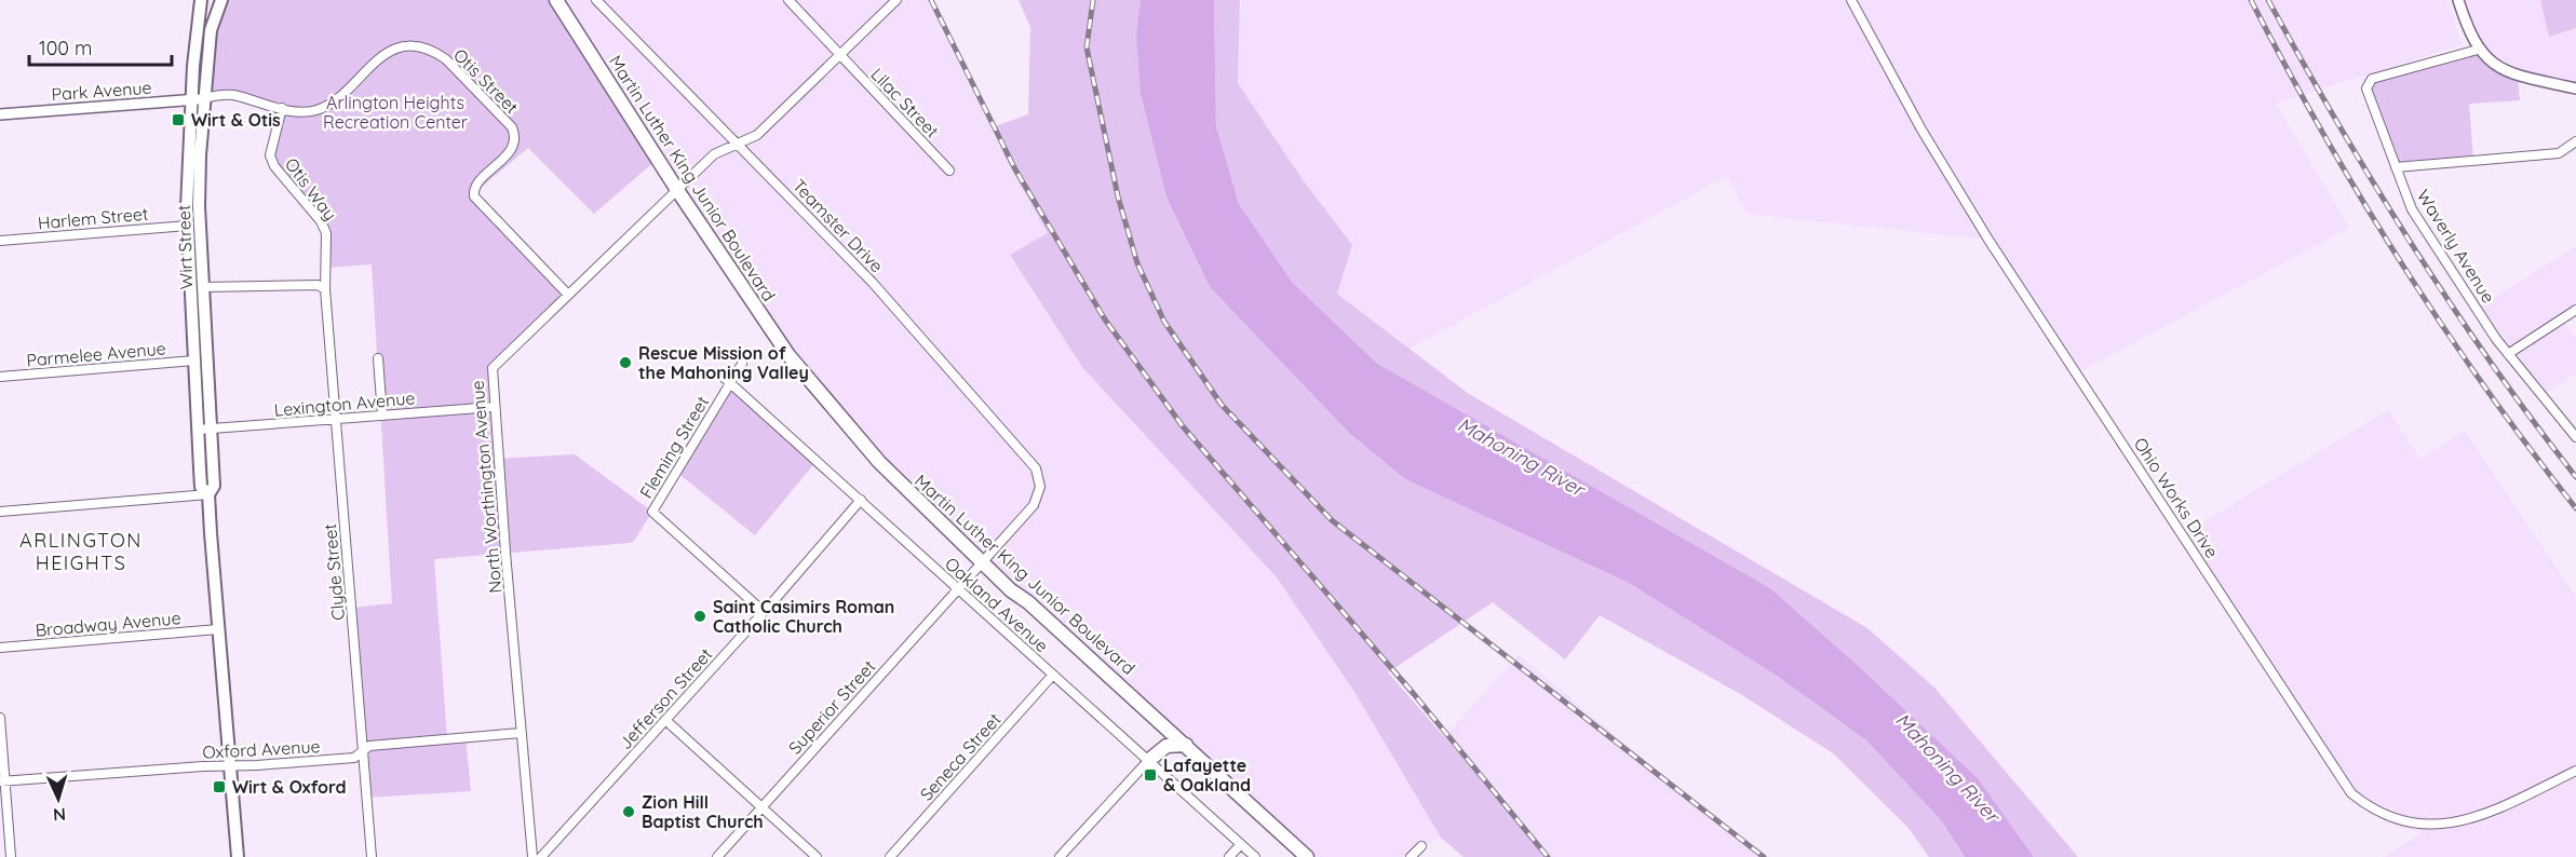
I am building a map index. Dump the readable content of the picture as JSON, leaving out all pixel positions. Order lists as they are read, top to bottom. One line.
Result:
{"streets":{"main road":["Martin Luther King Junior Boulevard","Wirt Street"],"street":["Otis Street","Park Avenue","Lilac Street","Otis Way","Harlem Street","Teamster Drive","Waverly Avenue","Parmelee Avenue","Lexington Avenue","Fleming Street","North Worthington Avenue","Ohio Works Drive","Clyde Street","Oakland Avenue","Broadway Avenue","Jefferson Street","Superior Street","Oxford Avenue","Seneca Street"]},"crossings":[["Otis Street","Park Avenue"],["Otis Street","Otis Way"],["Otis Street","Wirt Street"],["Otis Street","North Worthington Avenue"],["Park Avenue","Wirt Street"],["Lilac Street","North Worthington Avenue"],["Martin Luther King Junior Boulevard","North Worthington Avenue"],["Martin Luther King Junior Boulevard","Superior Street"],["Otis Way","Clyde Street"],["Harlem Street","Wirt Street"],["Teamster Drive","North Worthington Avenue"],["Teamster Drive","Superior Street"],["Wirt Street","Parmelee Avenue"],["Wirt Street","Lexington Avenue"],["Wirt Street","Broadway Avenue"],["Wirt Street","Oxford Avenue"],["Lexington Avenue","North Worthington Avenue"],["Lexington Avenue","Clyde Street"],["Fleming Street","Oakland Avenue"],["Fleming Street","Jefferson Street"],["North Worthington Avenue","Oxford Avenue"],["Clyde Street","Oxford Avenue"],["Oakland Avenue","Jefferson Street"],["Oakland Avenue","Superior Street"],["Oakland Avenue","Seneca Street"]],"districts":["ARLINGTON HEIGHTS"],"water":["Mahoning River"],"parks":["Arlington Heights Recreation Center"],"places":{"transit":["Wirt & Otis","Lafayette & Oakland","Wirt & Oxford"],"other":["Rescue Mission of the Mahoning Valley","Saint Casimirs Roman Catholic Church","Zion Hill Baptist Church"]},"scale_bar":"100 m","north":"bottom"}
